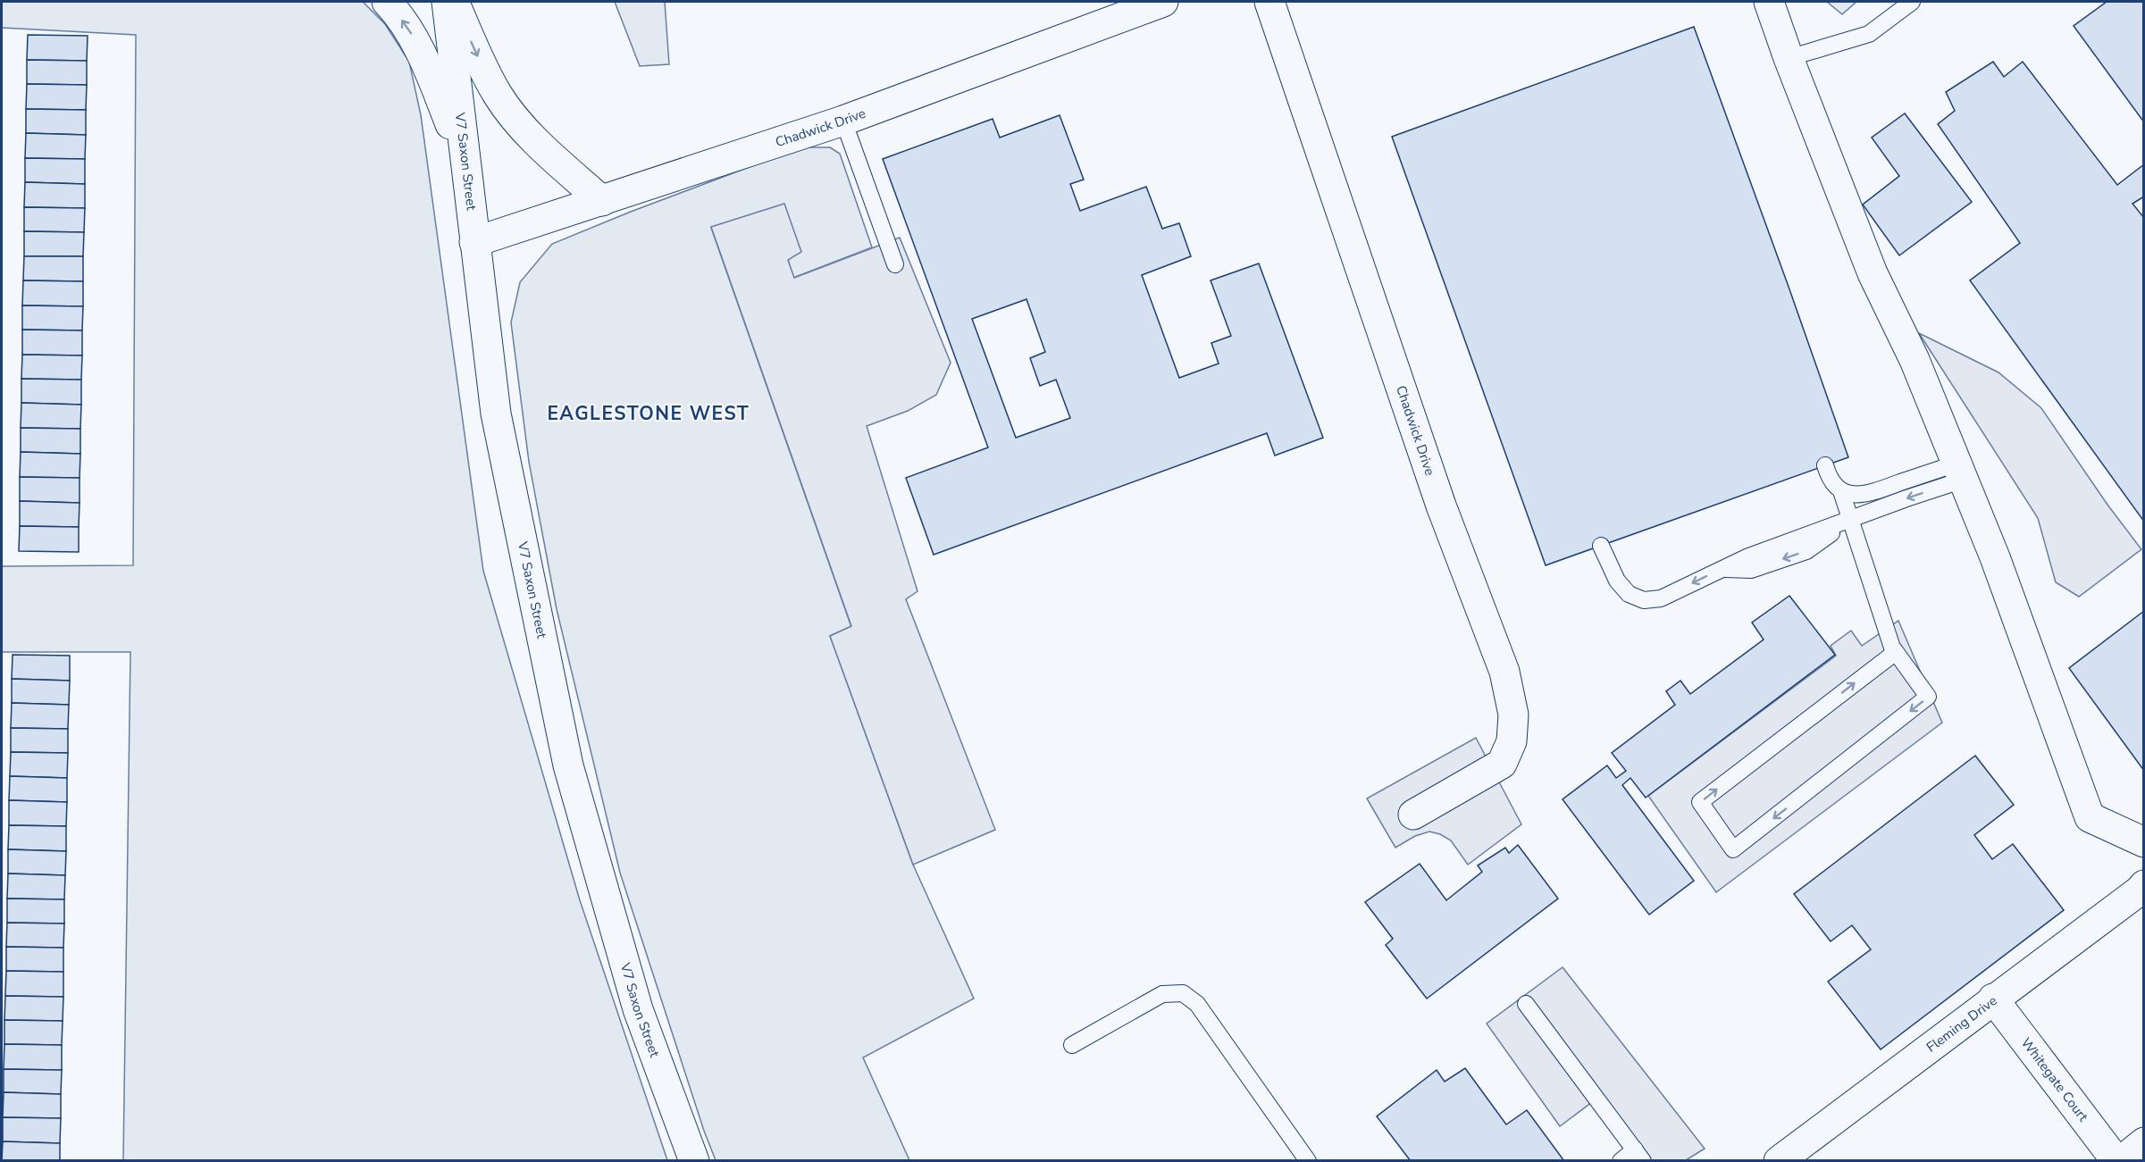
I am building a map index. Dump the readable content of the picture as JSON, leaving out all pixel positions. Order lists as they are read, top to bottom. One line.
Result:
{"streets":{"street":["Chadwick Drive","V7 Saxon Street","Fleming Drive","Whitegate Court"]},"crossings":[["Chadwick Drive","V7 Saxon Street"],["Fleming Drive","Whitegate Court"]],"districts":["EAGLESTONE WEST"]}
